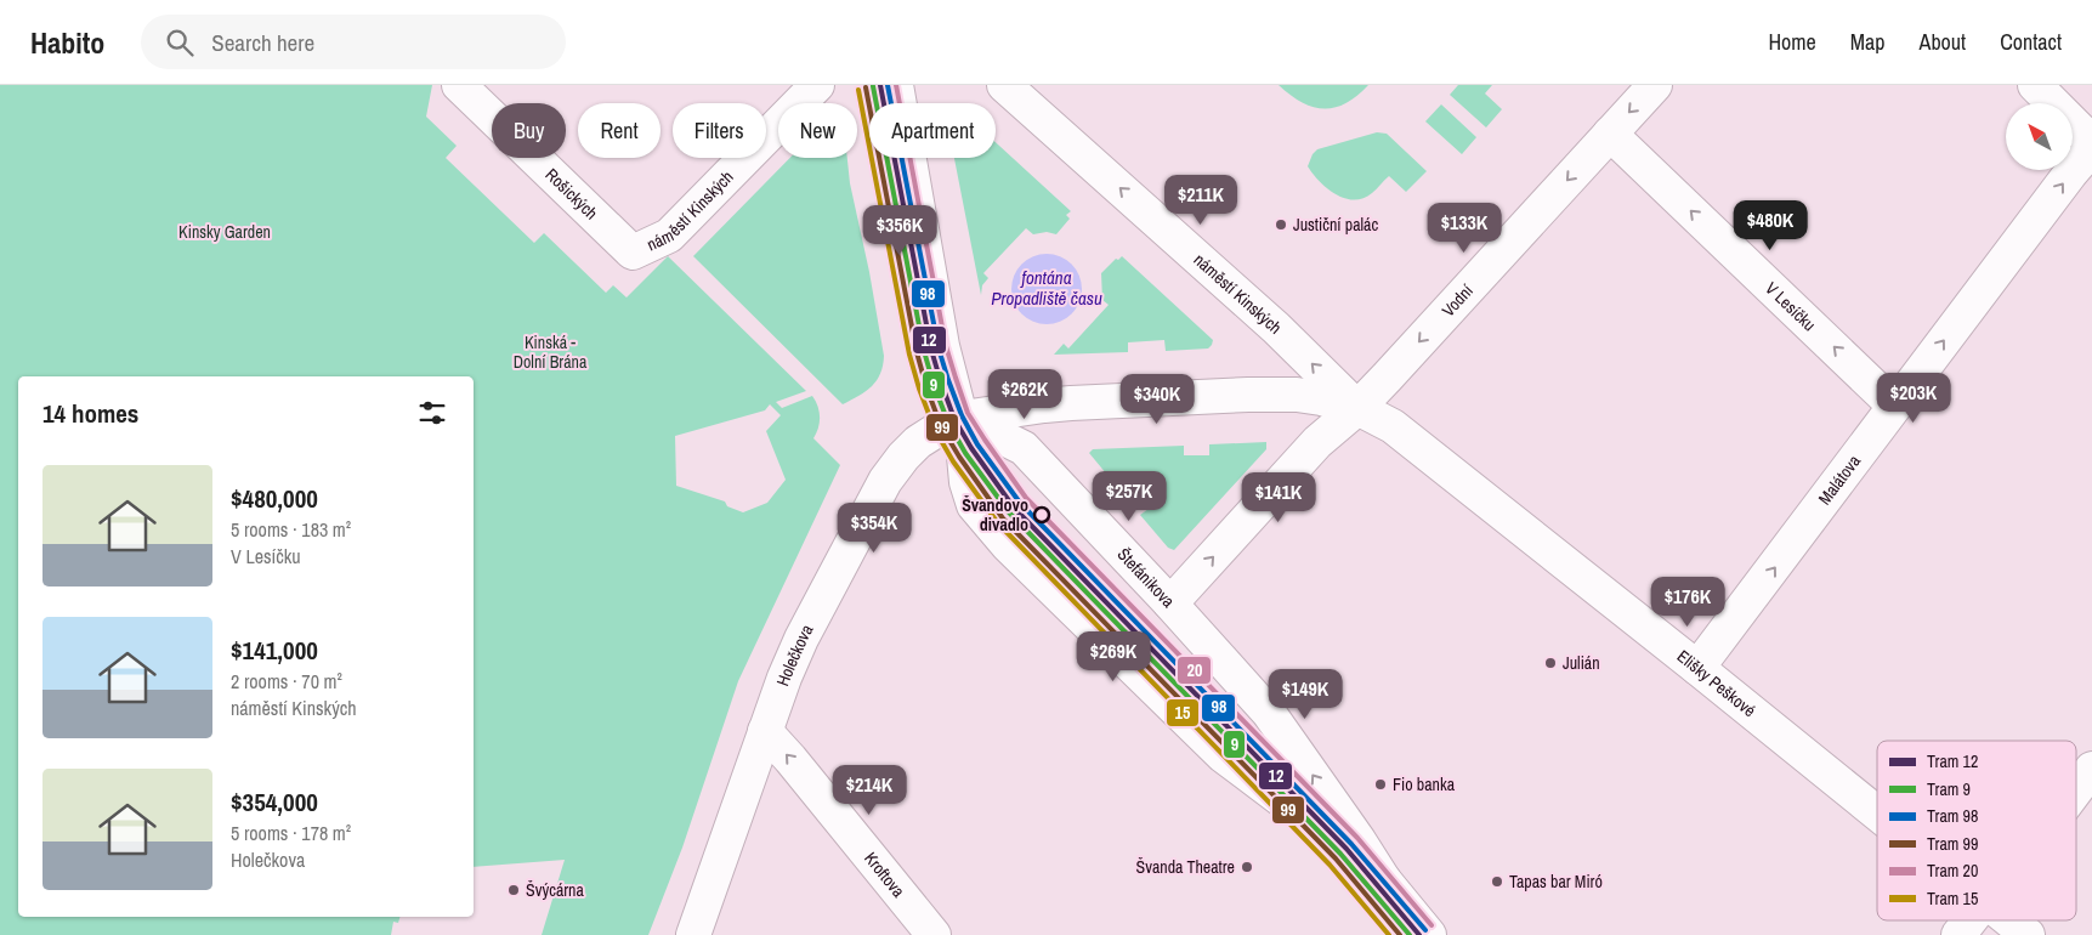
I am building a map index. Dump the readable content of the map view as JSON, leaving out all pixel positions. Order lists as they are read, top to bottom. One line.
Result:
{"streets":{"street":["Rošických","náměstí Kinských","Vodní","V Lesíčku","Malátova","Štefánikova","Holečkova","Elišky Peškové","Kroftova"]},"crossings":[["Rošických","náměstí Kinských"],["náměstí Kinských","Vodní"],["náměstí Kinských","Elišky Peškové"],["Vodní","V Lesíčku"],["Vodní","Elišky Peškové"],["V Lesíčku","Malátova"],["Malátova","Elišky Peškové"],["Štefánikova","Holečkova"],["Holečkova","Kroftova"]],"one_way":["náměstí Kinských","Vodní","V Lesíčku","Malátova","Kroftova"],"water":["fontána Propadliště času"],"parks":["Kinsky Garden","Kinská - Dolní Brána"],"places":["Justiční palác","Švandovo divadlo","Julián","Fio banka","Švanda Theatre","Tapas bar Miró","Švýcárna"],"lines":["tram line 12","tram line 98","tram line 20","tram line 9","tram line 99","tram line 15"],"legend":["Tram 12","Tram 9","Tram 98","Tram 99","Tram 20","Tram 15"],"north":"top left","page":{"header":"Habito","search":"Search here","nav":["Home","Map","About","Contact"],"chip":["Buy","Rent","Filters","New","Apartment"],"price":["$211K","$480K","$133K","$356K","$262K","$203K","$340K","$257K","$141K","$354K","$176K","$269K","$149K","$214K"],"heading":"14 homes","list":[{"name":"$480,000","note":"5 rooms · 183 m² · V Lesíčku"},{"name":"$141,000","note":"2 rooms · 70 m² · náměstí Kinských"},{"name":"$354,000","note":"5 rooms · 178 m² · Holečkova"}]}}
